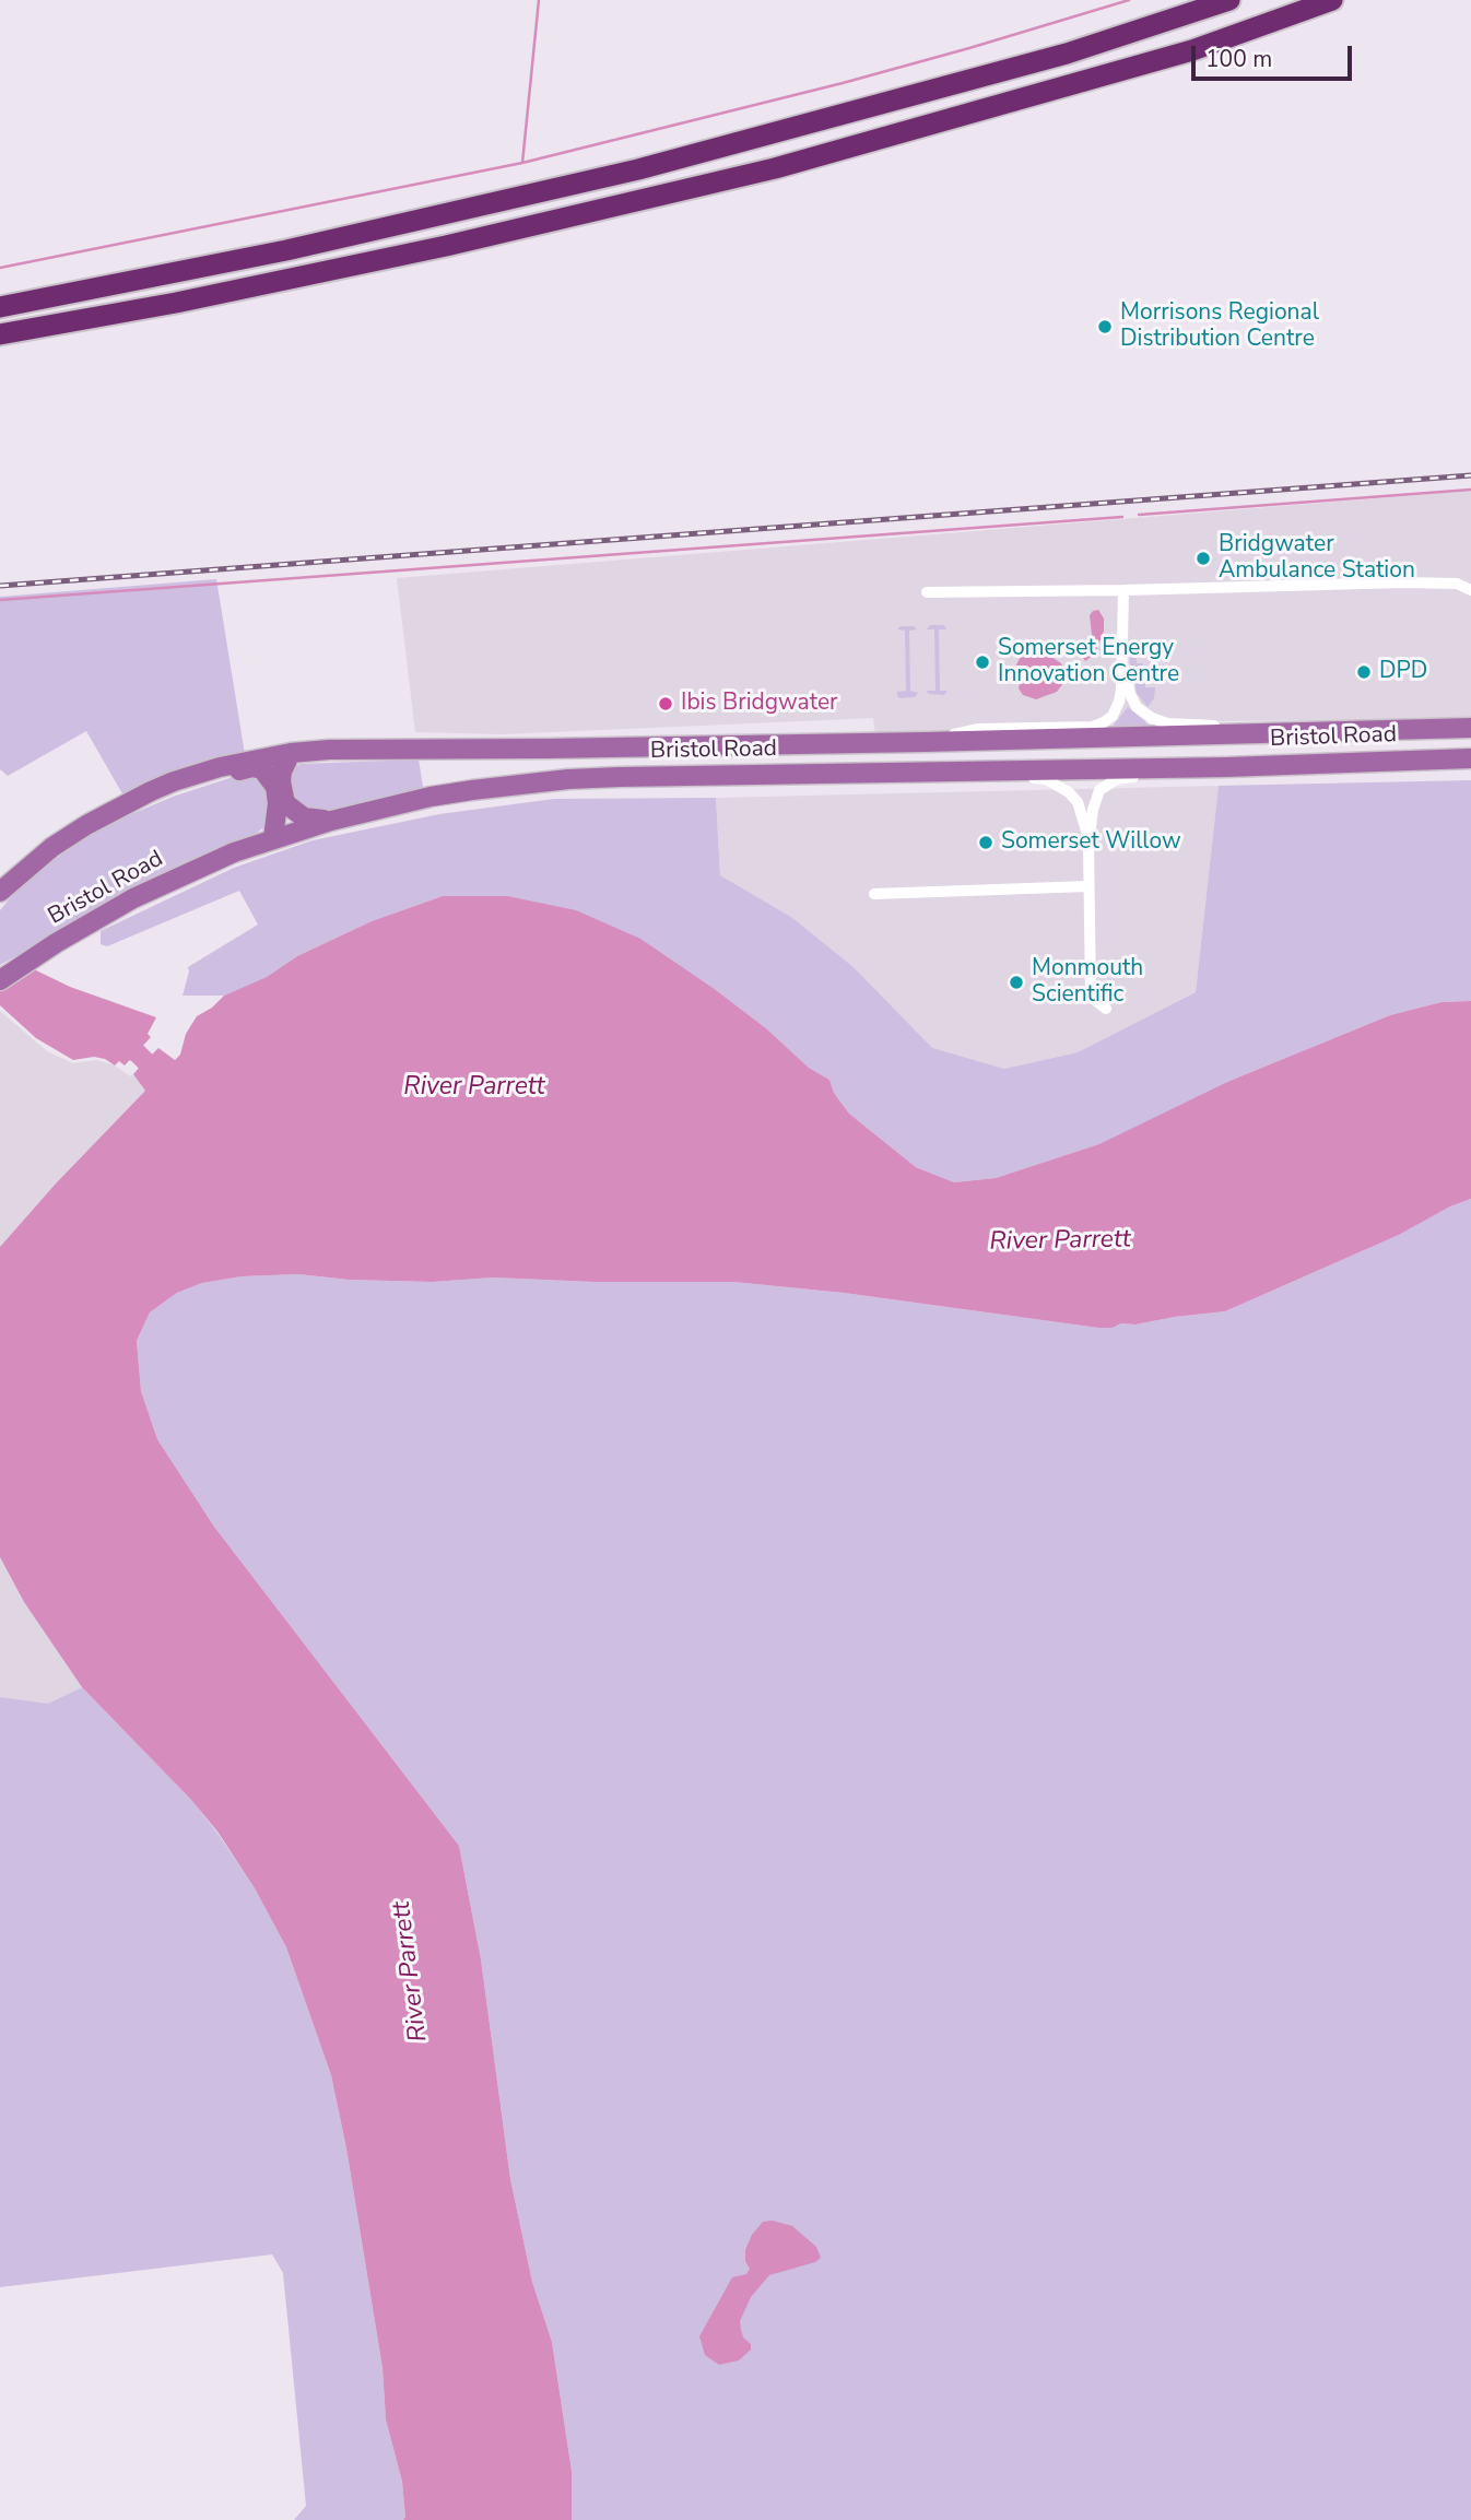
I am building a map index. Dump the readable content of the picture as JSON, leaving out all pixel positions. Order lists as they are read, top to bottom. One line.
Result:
{"streets":{"main road":["Bristol Road"]},"water":["River Parrett"],"places":["Morrisons Regional Distribution Centre","Bridgwater Ambulance Station","Somerset Energy Innovation Centre","DPD","Ibis Bridgwater","Somerset Willow","Monmouth Scientific"],"scale_bar":"100 m"}
